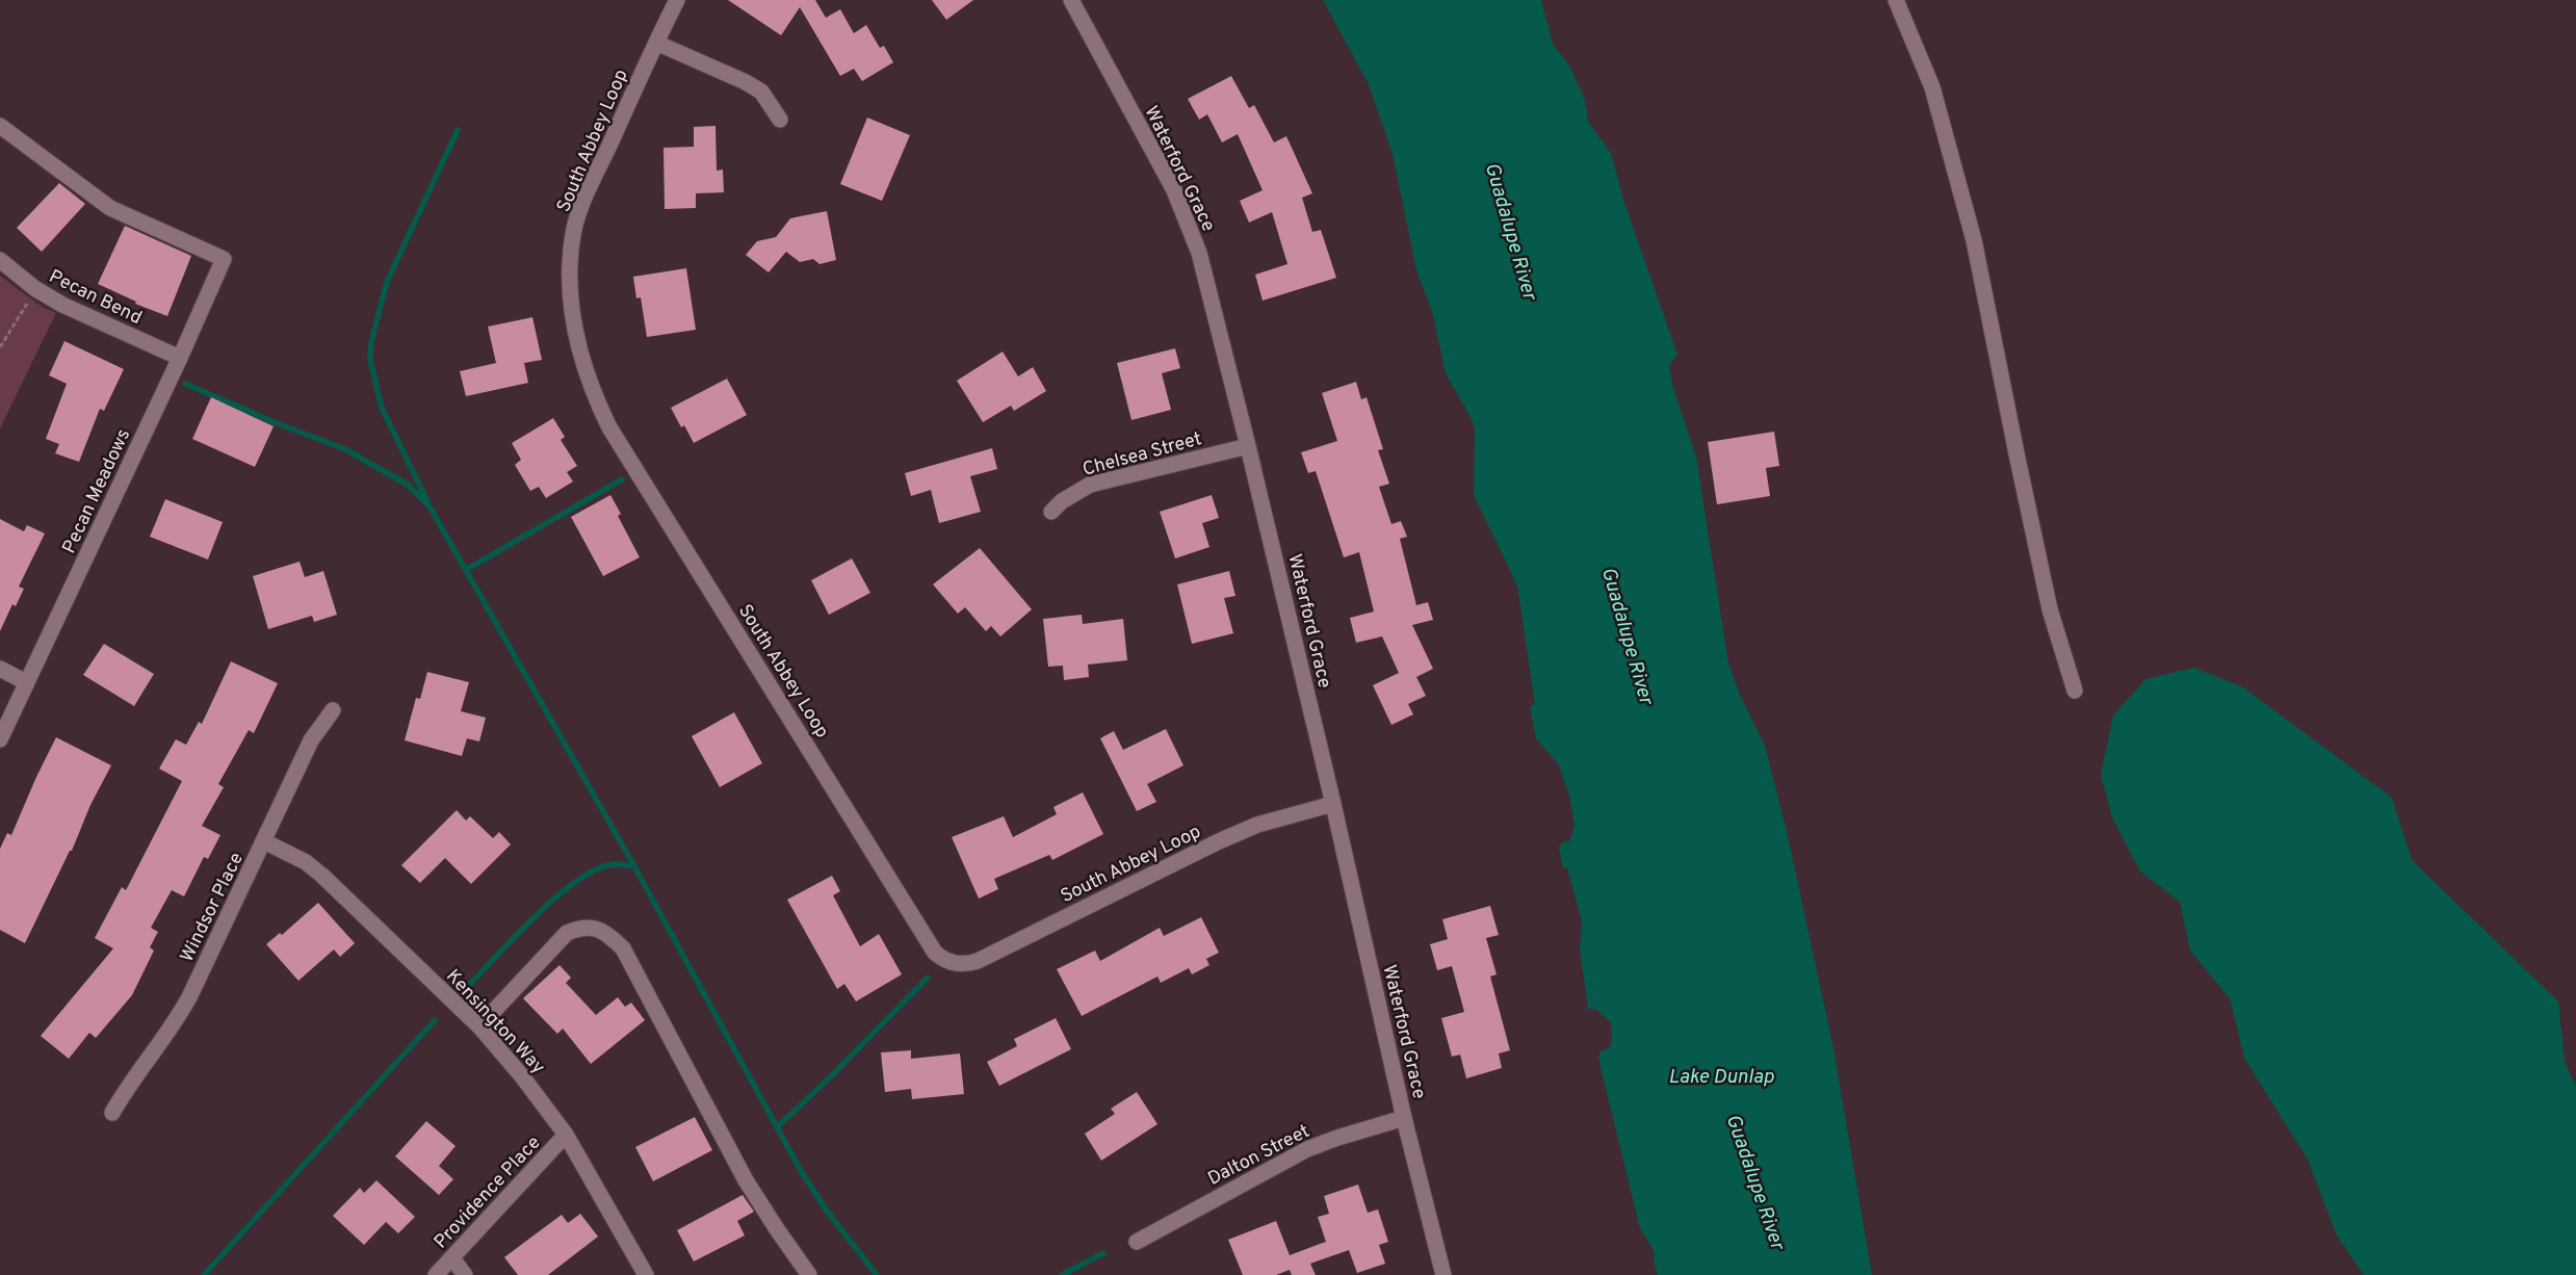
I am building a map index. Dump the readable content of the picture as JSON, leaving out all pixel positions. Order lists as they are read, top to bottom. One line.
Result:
{"streets":{"street":["South Abbey Loop","Waterford Grace","Pecan Bend","Chelsea Street","Pecan Meadows","Windsor Place","Kensington Way","Dalton Street","Providence Place"]},"crossings":[["South Abbey Loop","Waterford Grace"],["Waterford Grace","Chelsea Street"],["Waterford Grace","Dalton Street"],["Pecan Bend","Pecan Meadows"],["Windsor Place","Kensington Way"],["Kensington Way","Providence Place"]],"water":["Guadalupe River","Lake Dunlap"]}
